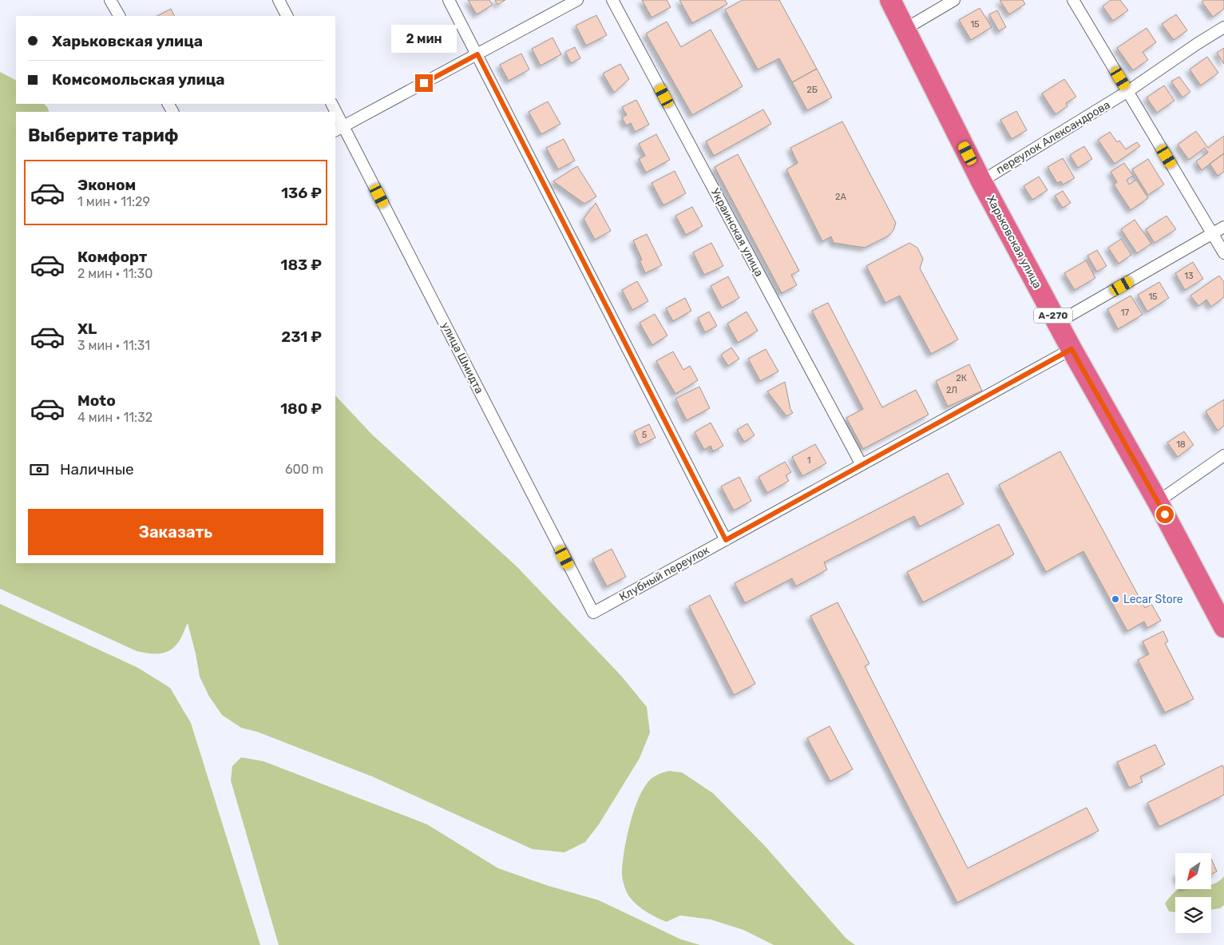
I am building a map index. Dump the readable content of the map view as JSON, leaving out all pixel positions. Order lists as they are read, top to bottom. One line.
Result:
{"streets":{"highway":["Харьковская улица","А-270"],"street":["переулок Александрова","Украинская улица","улица Шмидта","Клубный переулок"]},"crossings":[["переулок Александрова","Харьковская улица"],["Украинская улица","Клубный переулок"],["Харьковская улица","Клубный переулок"],["улица Шмидта","Клубный переулок"]],"places":["Lecar Store"],"house_numbers":["15","2Б","2А","13","15","17","2К","2Л","5","18","1"],"north":"bottom left","page":{"banner":["Харьковская улица","Комсомольская улица"],"bubble":"2 мин","heading":"Выберите тариф","list":[{"name":"Эконом","note":"1 мин · 11:29","value":"136 ₽"},{"name":"Комфорт","note":"2 мин · 11:30","value":"183 ₽"},{"name":"XL","note":"3 мин · 11:31","value":"231 ₽"},{"name":"Moto","note":"4 мин · 11:32","value":"180 ₽"}],"pay":["Наличные","600 m"],"buttons":"Заказать"}}
